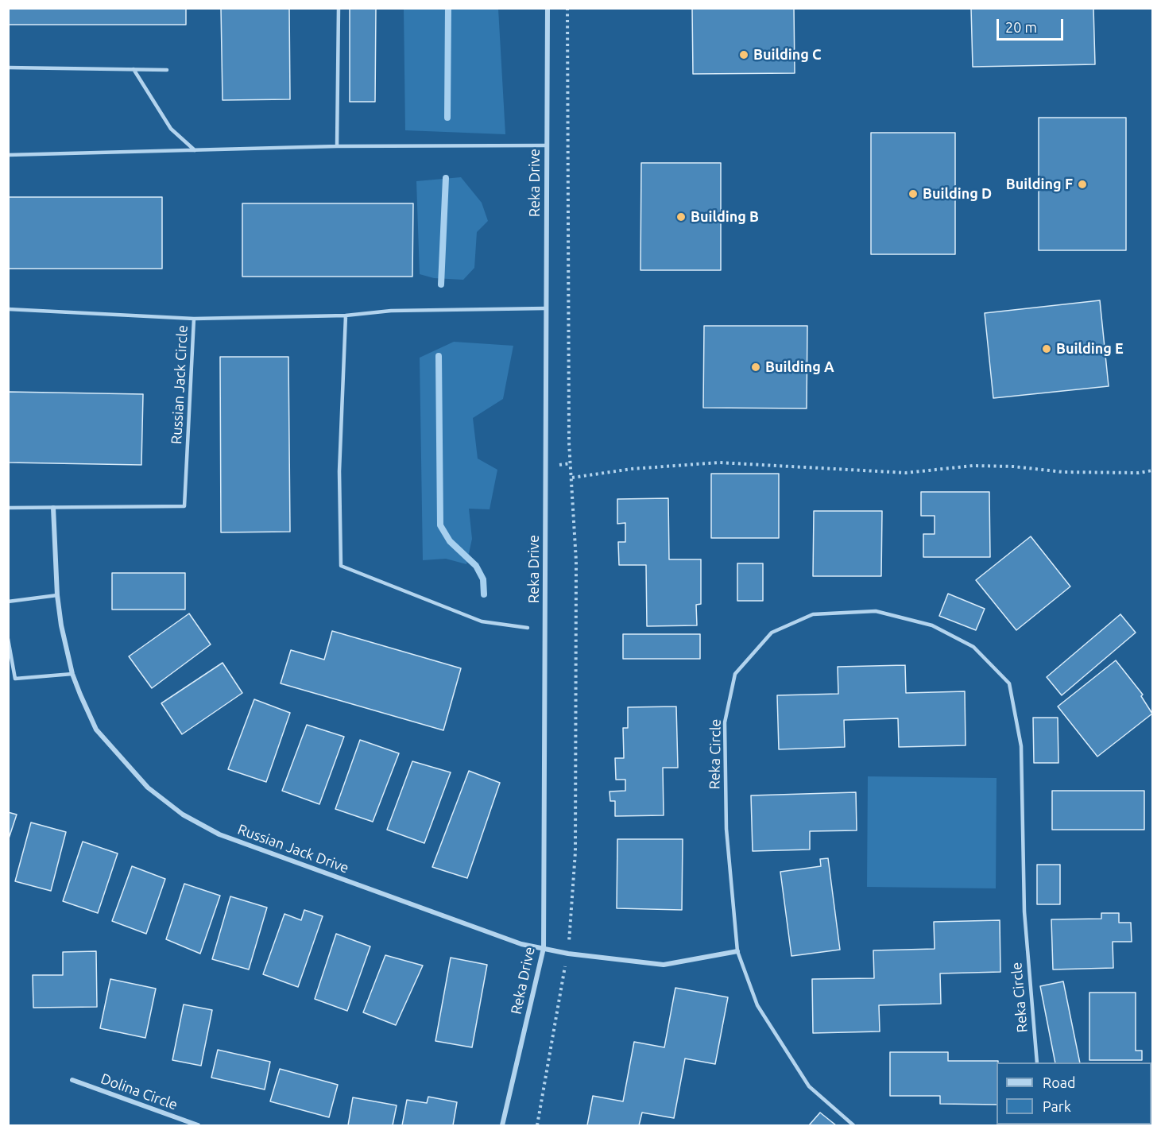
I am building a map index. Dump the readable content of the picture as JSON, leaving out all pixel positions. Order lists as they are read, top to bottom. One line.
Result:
{"streets":{"street":["Reka Drive","Russian Jack Drive","Dolina Circle"],"lane":["Russian Jack Circle","Reka Circle"]},"crossings":[["Reka Drive","Russian Jack Drive"],["Russian Jack Circle","Russian Jack Drive"],["Reka Circle","Russian Jack Drive"]],"places":["Building C","Building F","Building D","Building B","Building E","Building A"],"legend":["Road","Park"],"scale_bar":"20 m"}
